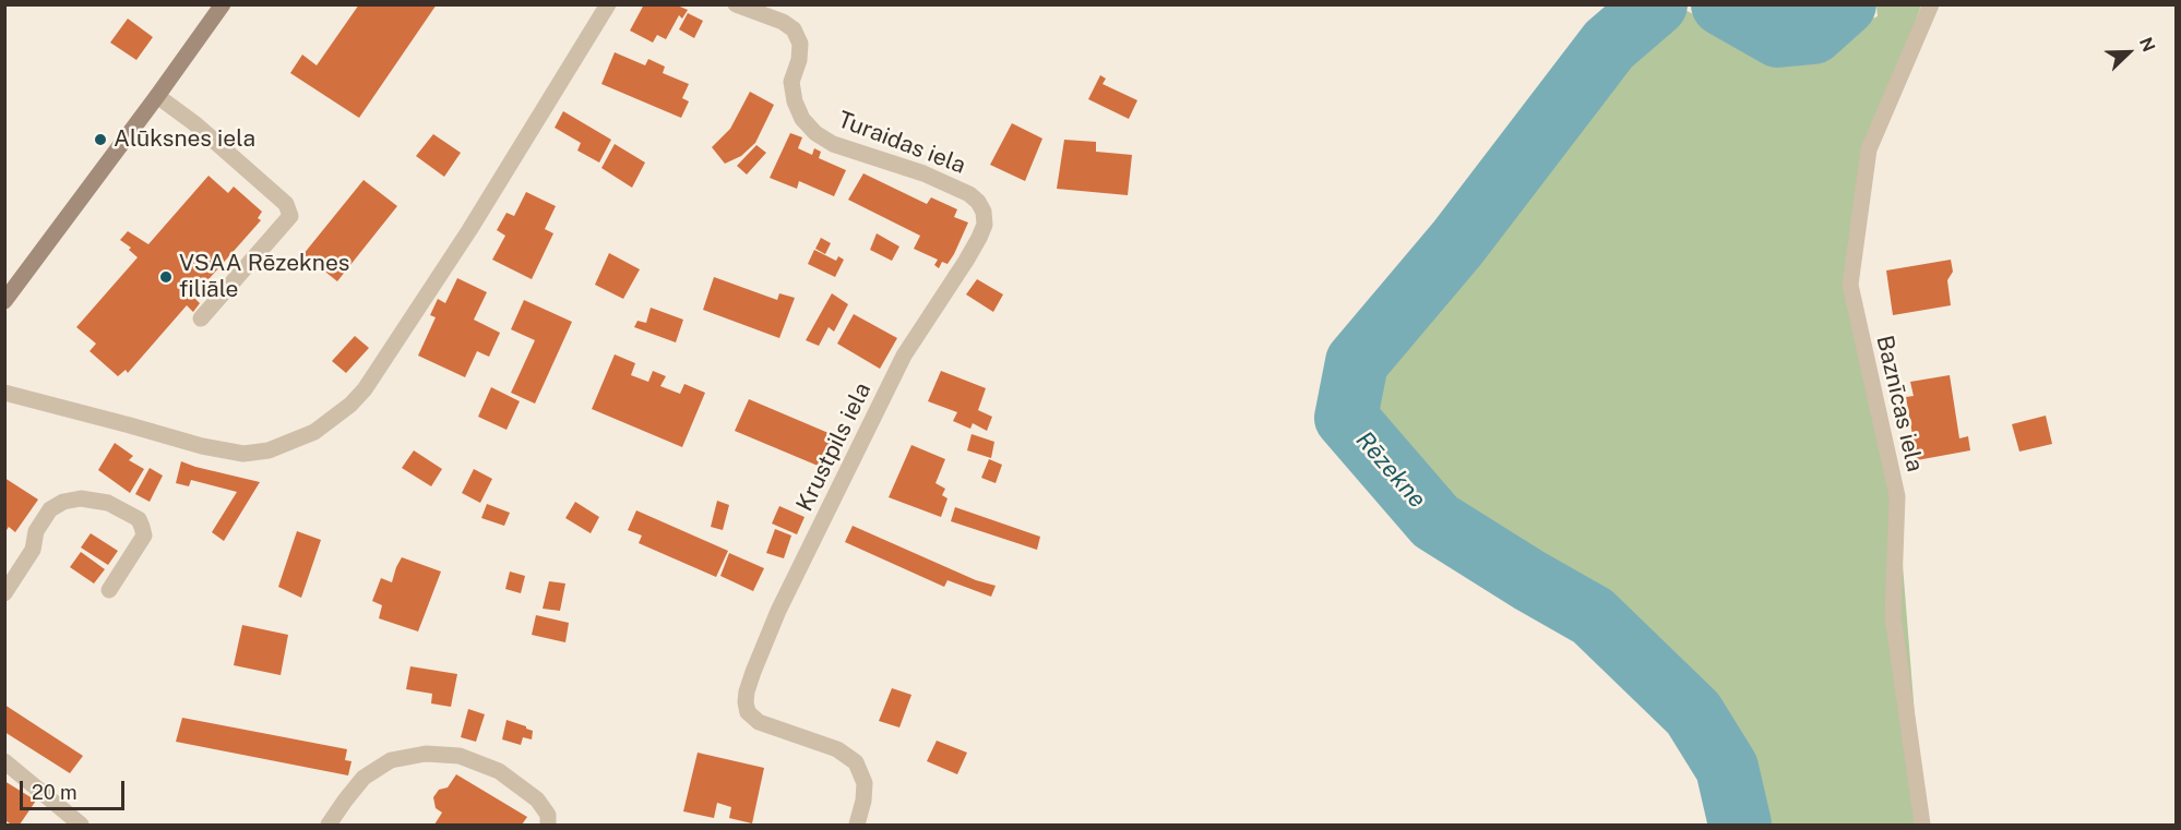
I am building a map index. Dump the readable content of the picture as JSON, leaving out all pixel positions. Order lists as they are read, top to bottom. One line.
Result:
{"streets":{"street":["Turaidas iela","Baznīcas iela","Krustpils iela"]},"crossings":[["Turaidas iela","Krustpils iela"]],"water":["Rēzekne"],"places":["Alūksnes iela","VSAA Rēzeknes filiāle"],"scale_bar":"20 m","north":"top right"}
